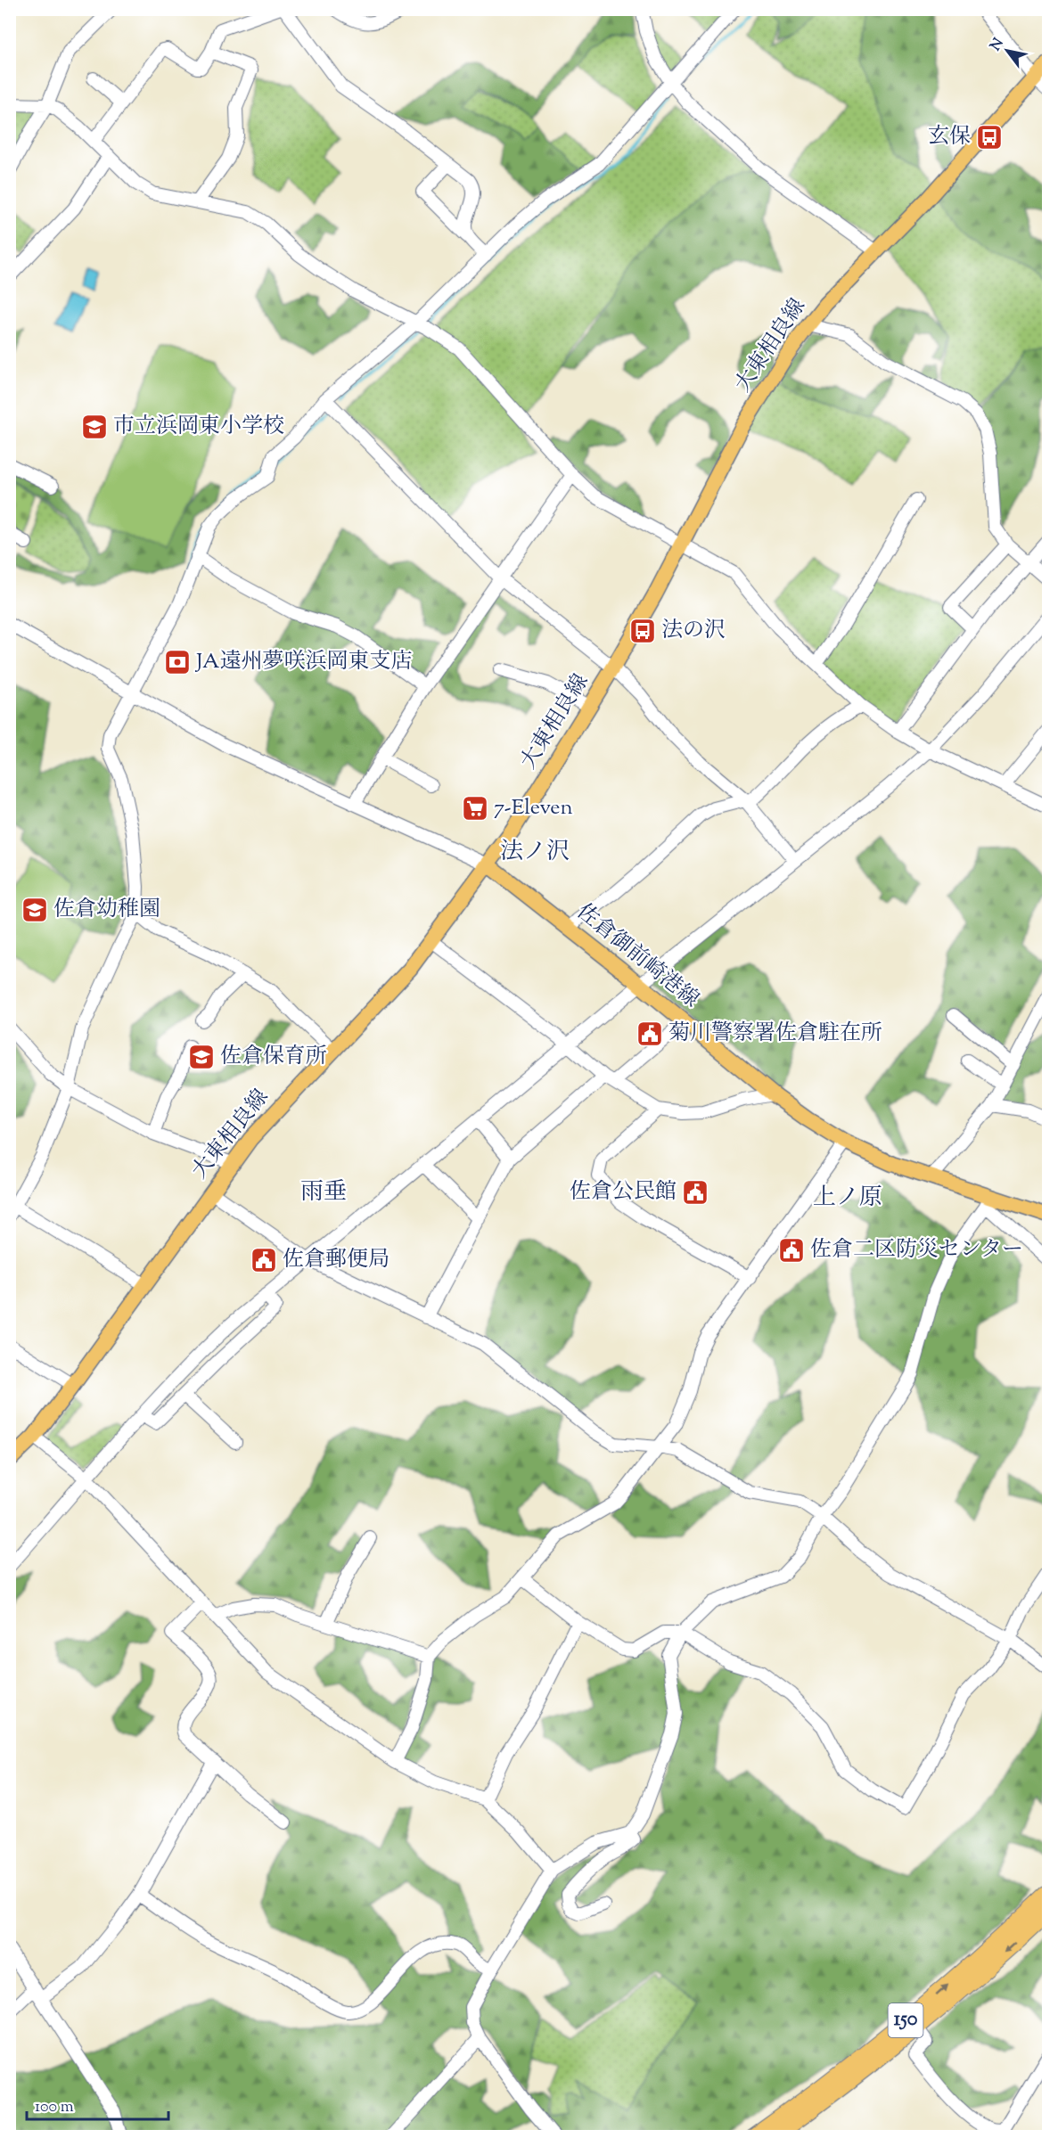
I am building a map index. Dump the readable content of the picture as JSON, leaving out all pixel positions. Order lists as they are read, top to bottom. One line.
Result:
{"streets":{"highway":["150"],"main road":["大東相良線","佐倉御前崎港線"]},"crossings":[["大東相良線","佐倉御前崎港線"]],"districts":["法ノ沢","雨垂","上ノ原"],"places":{"bus stop":["玄保","法の沢"],"school or university":["市立浜岡東小学校","佐倉幼稚園","佐倉保育所"],"bank":["JA遠州夢咲浜岡東支店"],"supermarket":["7-Eleven"],"public building":["菊川警察署佐倉駐在所","佐倉公民館","佐倉二区防災センター","佐倉郵便局"]},"scale_bar":"100 m","north":"top left"}
